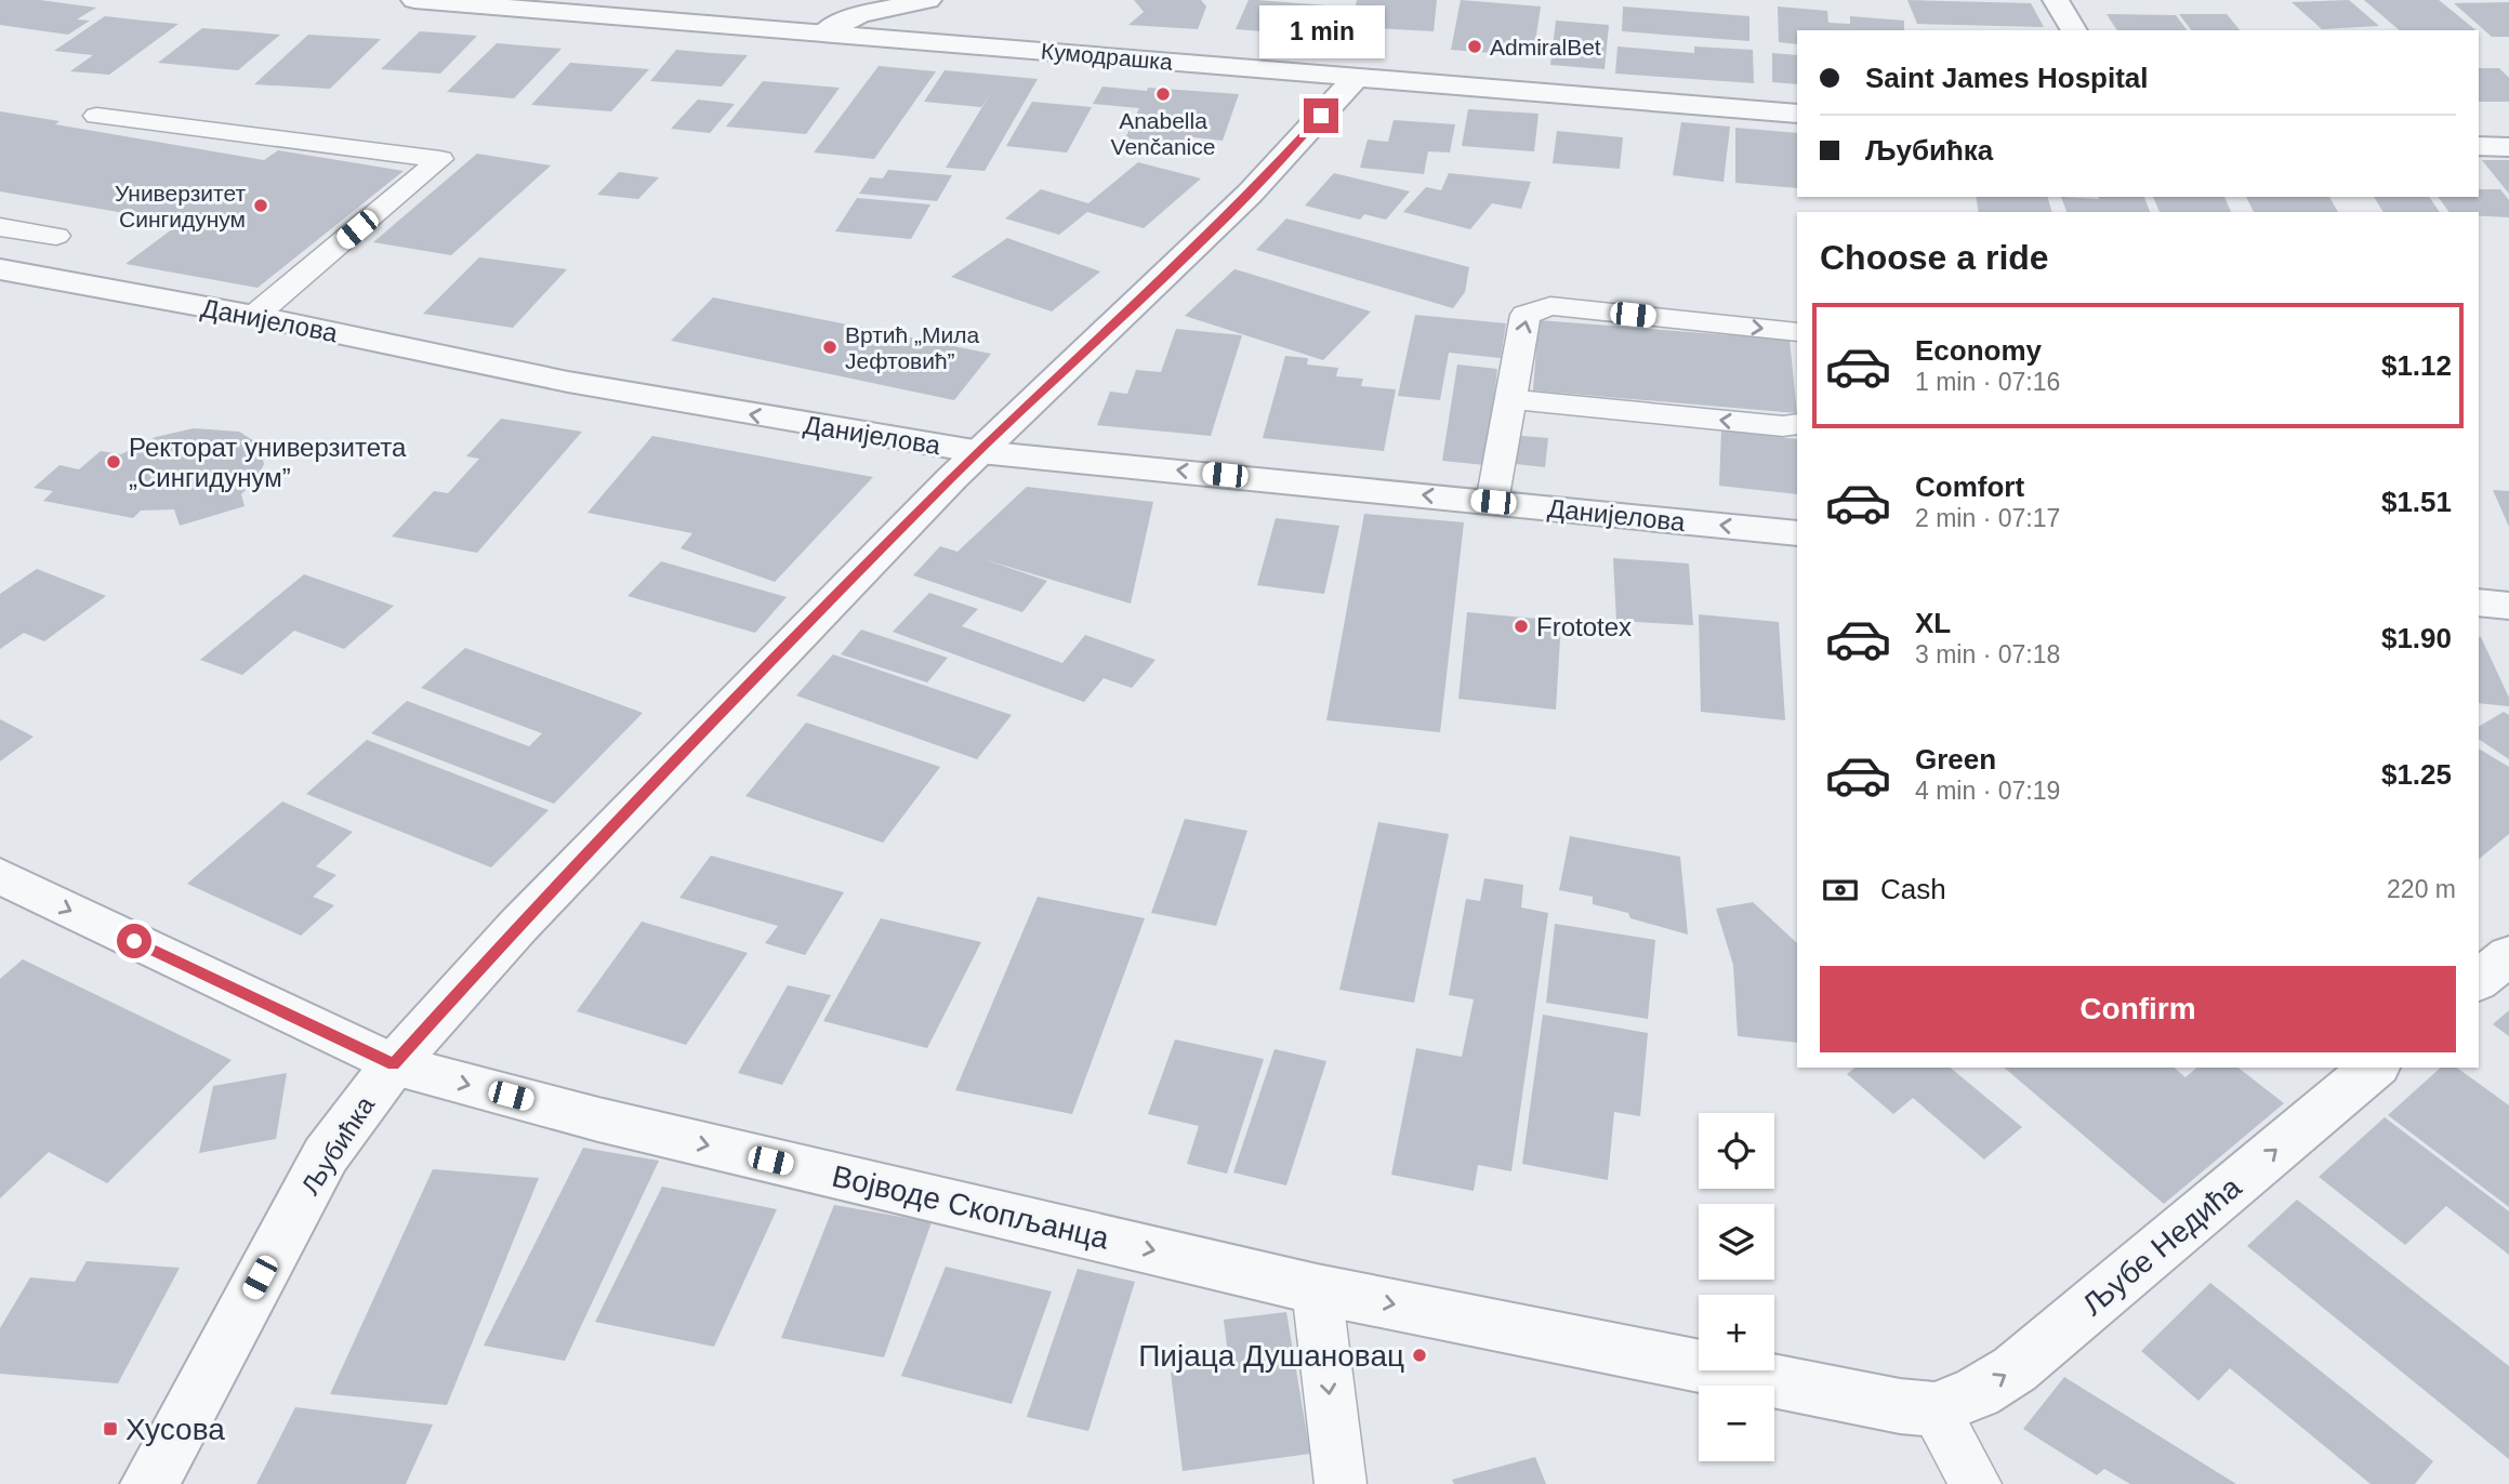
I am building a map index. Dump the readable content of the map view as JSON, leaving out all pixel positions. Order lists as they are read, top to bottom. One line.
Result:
{"streets":{"street":["Кумодрашка","Данијелова","Љубићка","Војводе Скопљанца","Љубе Недића"]},"crossings":[["Кумодрашка","Љубићка"],["Данијелова","Љубићка"],["Љубићка","Војводе Скопљанца"],["Војводе Скопљанца","Љубе Недића"]],"one_way":["Данијелова","Војводе Скопљанца","Љубе Недића"],"places":{"other":["AdmiralBet","Anabella Venčanice","Универзитет Сингидунум","Вртић „Мила Јефтовић”","Ректорат универзитета „Сингидунум”","Frototex","Пијаца Душановац"],"transit":["Хусова"]},"page":{"bubble":"1 min","banner":["Saint James Hospital","Љубићка"],"heading":"Choose a ride","list":[{"name":"Economy","note":"1 min · 07:16","value":"$1.12"},{"name":"Comfort","note":"2 min · 07:17","value":"$1.51"},{"name":"XL","note":"3 min · 07:18","value":"$1.90"},{"name":"Green","note":"4 min · 07:19","value":"$1.25"}],"pay":["Cash","220 m"],"buttons":"Confirm","map_buttons":["+","−"]}}
